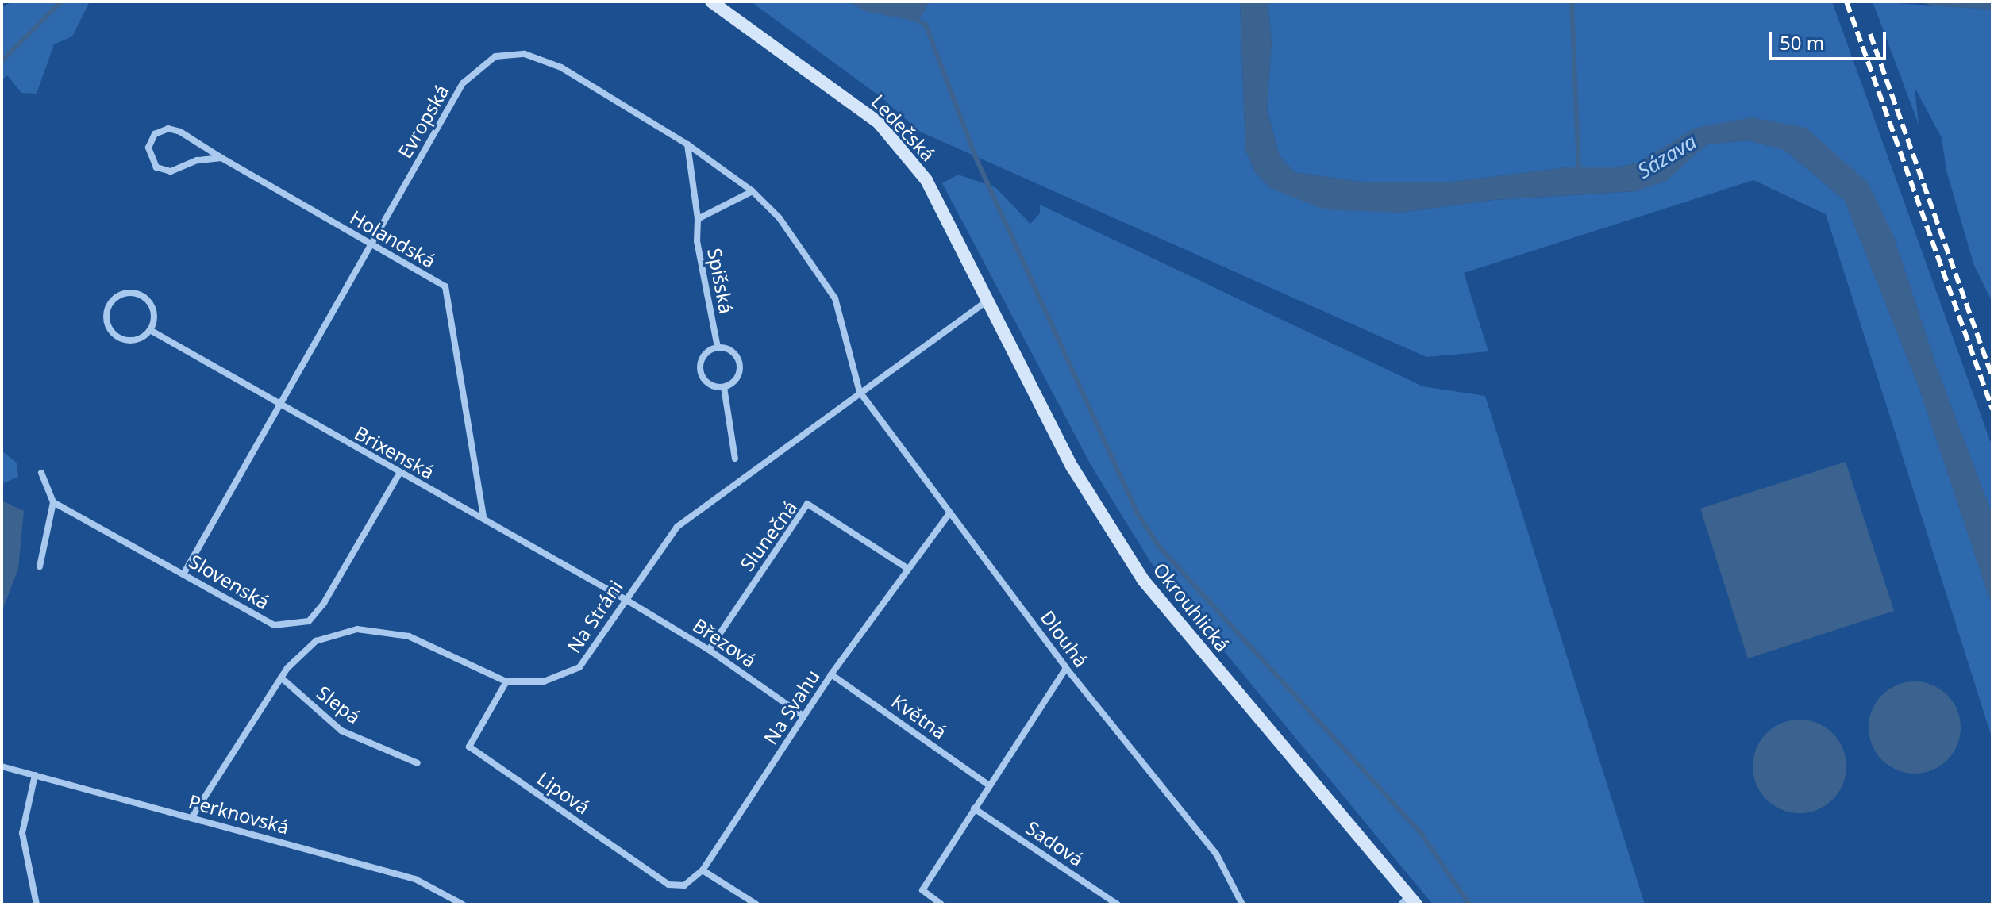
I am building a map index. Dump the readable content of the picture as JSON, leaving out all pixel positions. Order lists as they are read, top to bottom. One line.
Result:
{"streets":{"main road":["Ledečská","Okrouhlická"],"street":["Evropská","Holandská","Spišská","Brixenská","Slunečná","Slovenská","Na Stráni","Dlouhá","Březová","Slepá","Na Svahu","Květná","Lipová","Perknovská","Sadová"]},"crossings":[["Evropská","Holandská"],["Evropská","Spišská"],["Evropská","Brixenská"],["Evropská","Slovenská"],["Evropská","Na Stráni"],["Evropská","Dlouhá"],["Ledečská","Okrouhlická"],["Ledečská","Na Stráni"],["Holandská","Brixenská"],["Brixenská","Slovenská"],["Brixenská","Na Stráni"],["Brixenská","Březová"],["Slunečná","Březová"],["Slunečná","Na Svahu"],["Okrouhlická","Na Stráni"],["Na Stráni","Dlouhá"],["Na Stráni","Březová"],["Na Stráni","Slepá"],["Na Stráni","Lipová"],["Na Stráni","Perknovská"],["Dlouhá","Na Svahu"],["Březová","Na Svahu"],["Na Svahu","Květná"],["Na Svahu","Lipová"]],"water":["Sázava"],"scale_bar":"50 m"}
